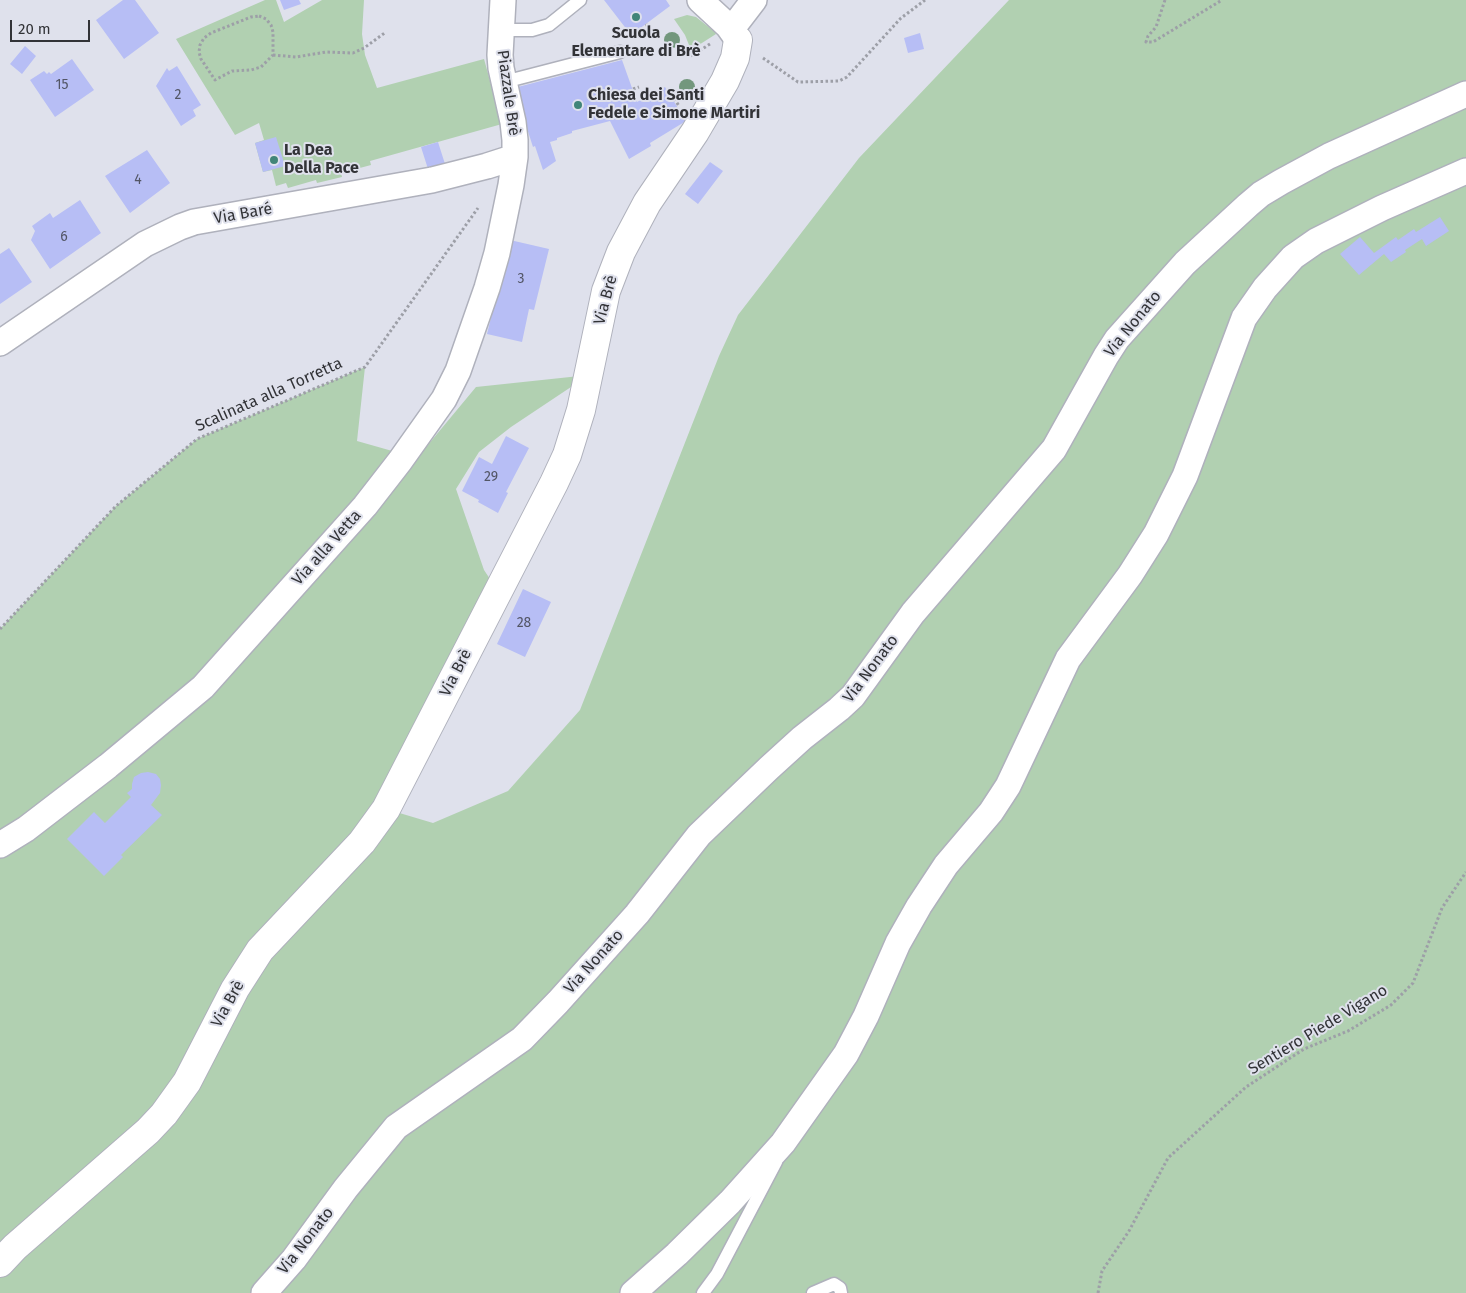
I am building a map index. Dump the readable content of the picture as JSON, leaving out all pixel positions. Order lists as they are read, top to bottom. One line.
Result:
{"streets":{"street":["Piazzale Brè","Via Baré","Via Brè","Via Nonato","Via alla Vetta"],"path":["Scalinata alla Torretta","Sentiero Piede Vigano"]},"crossings":[["Piazzale Brè","Via Baré"],["Piazzale Brè","Via alla Vetta"],["Via Baré","Via alla Vetta"]],"places":["Scuola Elementare di Brè","Chiesa dei Santi Fedele e Simone Martiri","La Dea Della Pace"],"house_numbers":["15","2","4","6","3","29","28"],"scale_bar":"20 m"}
